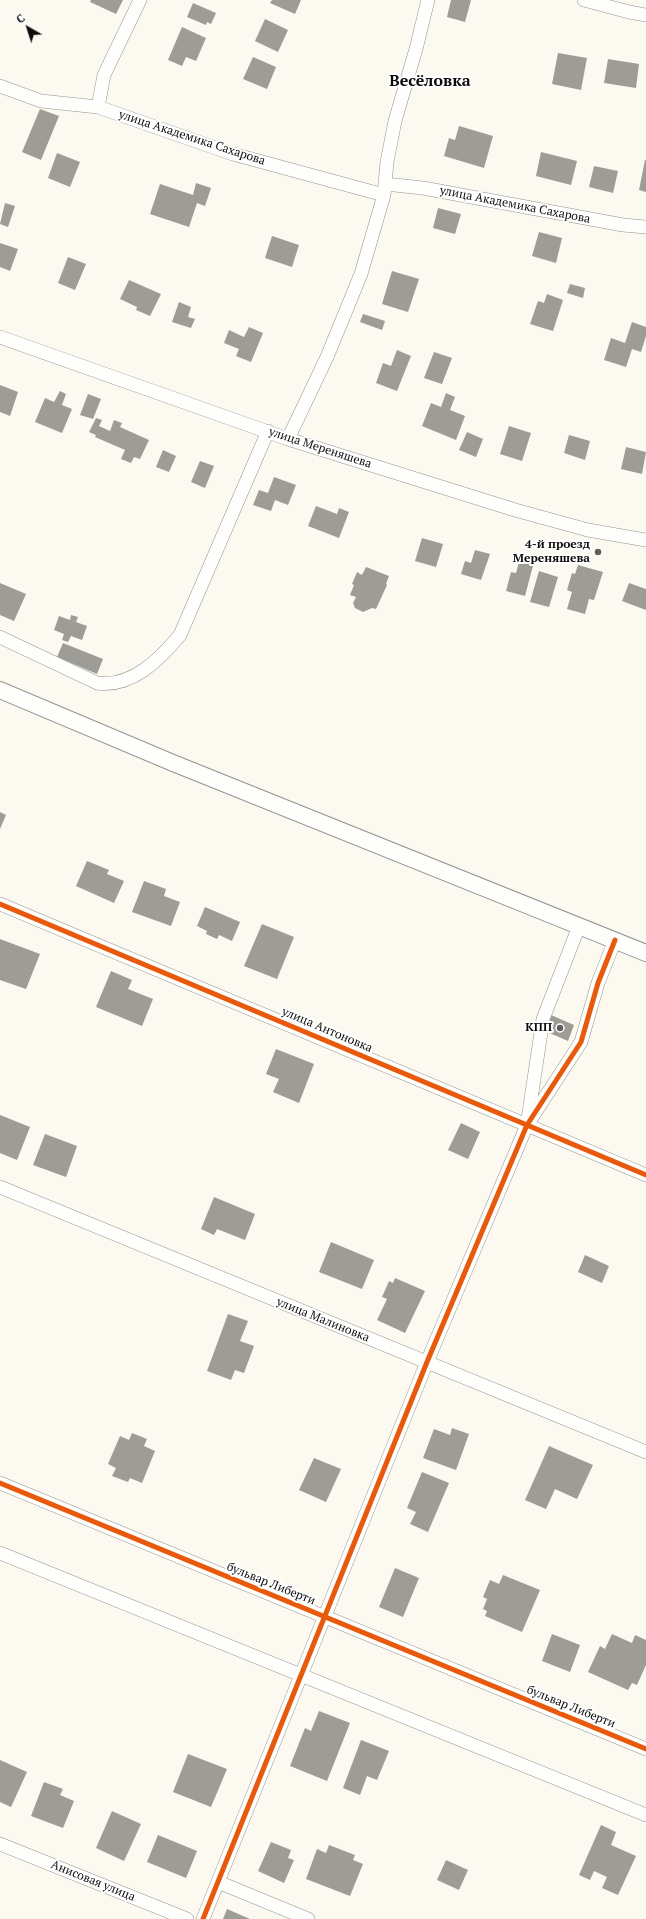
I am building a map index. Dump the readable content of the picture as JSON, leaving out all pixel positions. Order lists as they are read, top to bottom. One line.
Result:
{"streets":{"street":["улица Академика Сахарова","улица Мереняшева","улица Антоновка","улица Малиновка","бульвар Либерти","Анисовая улица"]},"districts":["Весёловка"],"places":["4-й проезд Мереняшева","КПП"],"north":"top left"}
